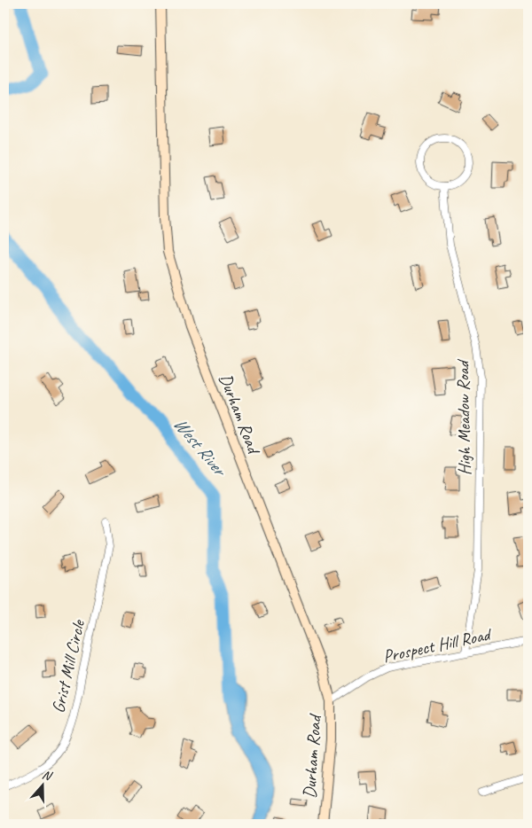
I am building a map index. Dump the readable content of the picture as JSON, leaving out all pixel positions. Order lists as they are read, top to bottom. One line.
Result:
{"streets":{"main road":["Durham Road"],"street":["High Meadow Road","Prospect Hill Road","Grist Mill Circle"]},"crossings":[["Durham Road","Prospect Hill Road"],["High Meadow Road","Prospect Hill Road"]],"water":["West River"],"north":"top"}
